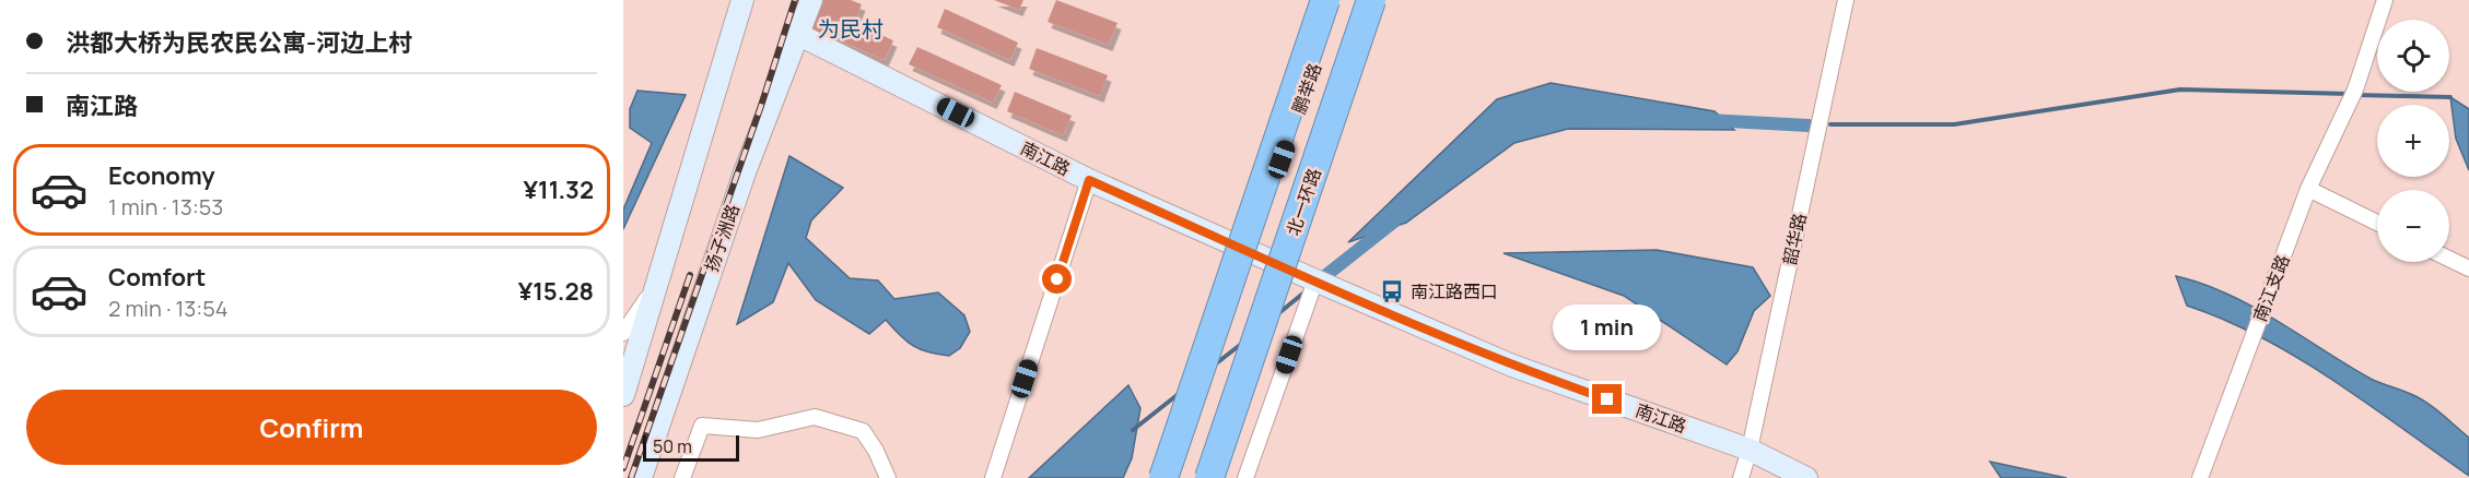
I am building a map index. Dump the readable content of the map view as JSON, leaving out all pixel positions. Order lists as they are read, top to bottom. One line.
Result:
{"streets":{"highway":["北一环路"],"main road":["鹏举路","南江路","扬子洲路"],"street":["韶华路","南江支路"]},"crossings":[["鹏举路","南江路"],["南江路","扬子洲路"],["南江路","韶华路"]],"districts":["为民村"],"places":{"bus stop":["南江路西口"]},"scale_bar":"50 m","page":{"banner":["洪都大桥为民农民公寓-河边上村","南江路"],"map_buttons":["+","−"],"list":[{"name":"Economy","note":"1 min · 13:53","value":"¥11.32"},{"name":"Comfort","note":"2 min · 13:54","value":"¥15.28"}],"bubble":"1 min","buttons":"Confirm","scale":"50 m"}}
